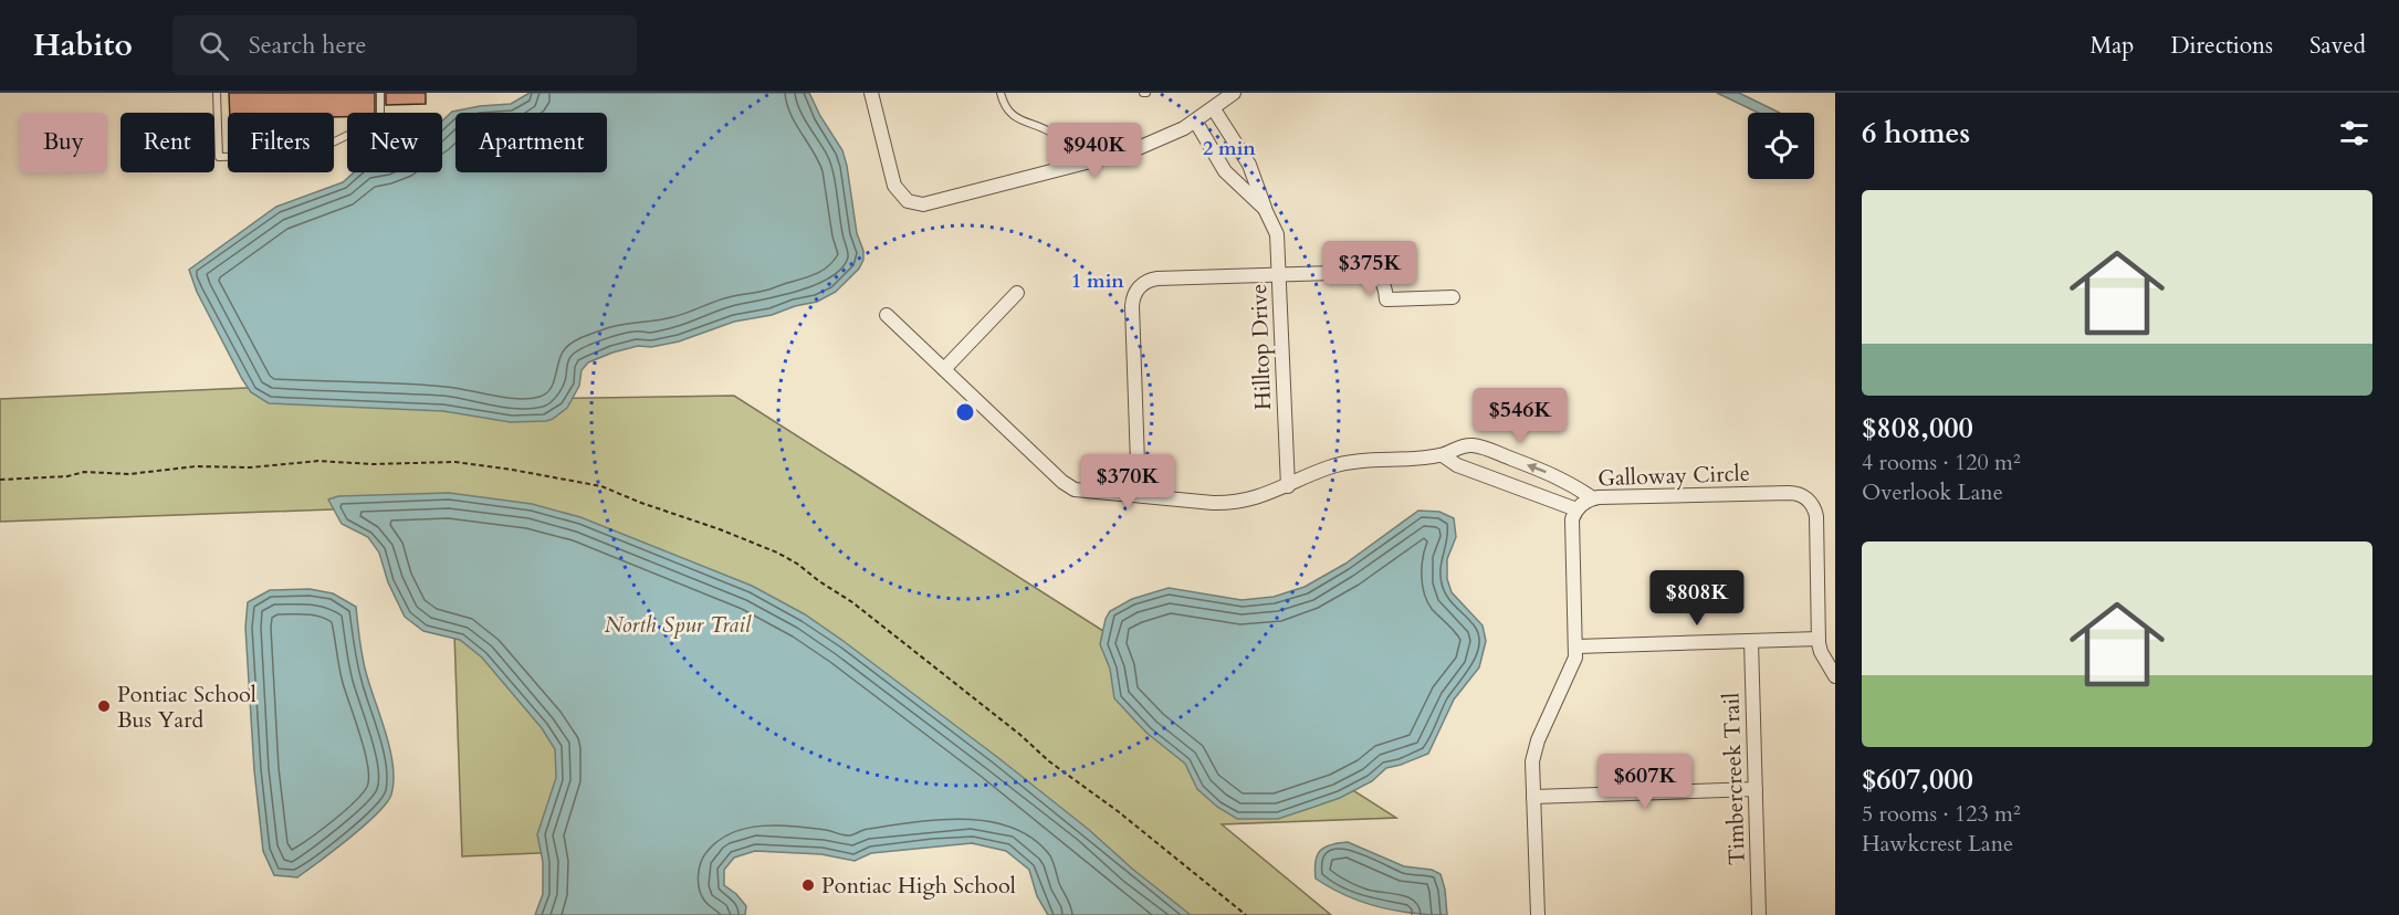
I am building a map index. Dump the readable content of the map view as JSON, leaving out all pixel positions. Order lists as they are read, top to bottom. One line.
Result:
{"streets":{"street":["Hilltop Drive","Galloway Circle","Timbercreek Trail"]},"parks":["North Spur Trail"],"places":["Pontiac School Bus Yard","Pontiac High School"],"page":{"header":"Habito","search":"Search here","nav":["Map","Directions","Saved"],"heading":"6 homes","chip":["Buy","Rent","Filters","New","Apartment"],"price":["$940K","$375K","$546K","$370K","$808K","$607K"],"list":[{"name":"$808,000","note":"4 rooms · 120 m² · Overlook Lane"},{"name":"$607,000","note":"5 rooms · 123 m² · Hawkcrest Lane"}]},"rings":["2 min","1 min"]}
